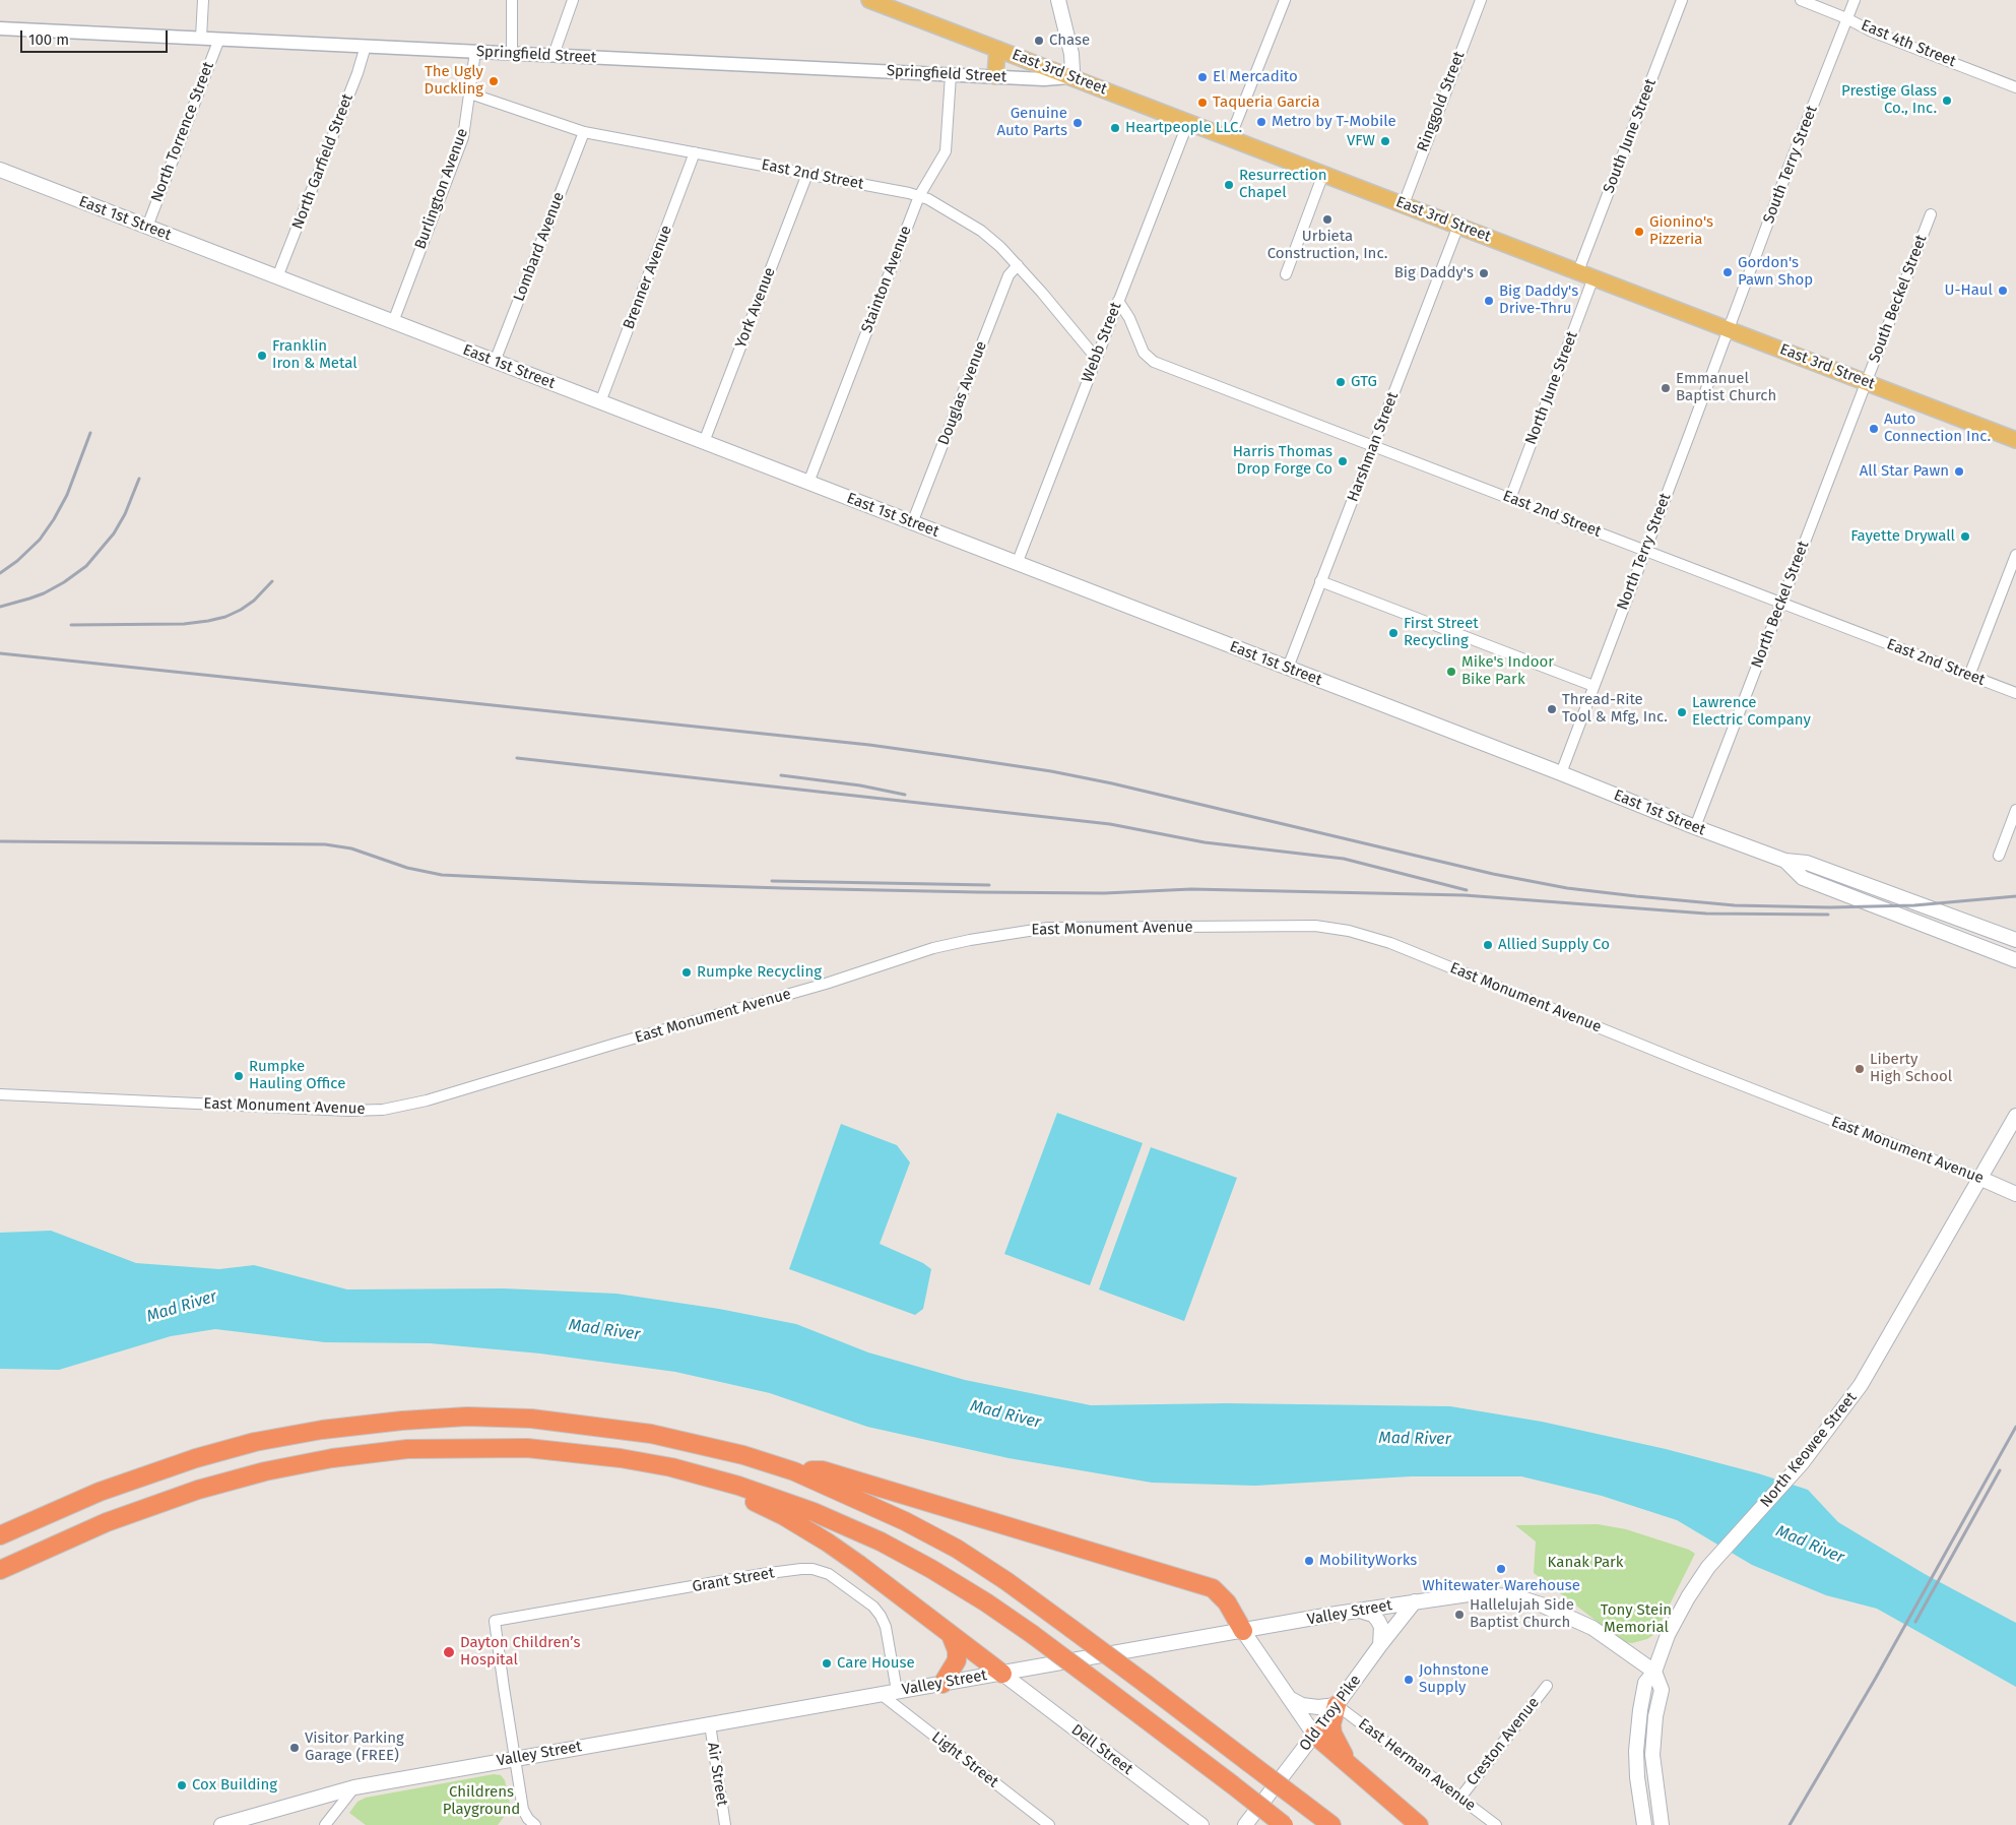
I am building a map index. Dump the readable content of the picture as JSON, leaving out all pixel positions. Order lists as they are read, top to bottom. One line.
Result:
{"streets":{"main road":["East 3rd Street","East 1st Street","East Monument Avenue","North Keowee Street","Valley Street","Old Troy Pike","Dell Street"],"street":["East 4th Street","Springfield Street","Ringgold Street","North Torrence Street","South June Street","North Garfield Street","South Terry Street","East 2nd Street","Burlington Avenue","Lombard Avenue","Brenner Avenue","Stainton Avenue","South Beckel Street","York Avenue","Webb Street","North June Street","Douglas Avenue","Harshman Street","North Terry Street","North Beckel Street","Grant Street","Creston Avenue","Light Street","East Herman Avenue","Air Street"]},"crossings":[["East 4th Street","South Terry Street"],["Springfield Street","East 3rd Street"],["Springfield Street","North Torrence Street"],["Springfield Street","North Garfield Street"],["Springfield Street","Burlington Avenue"],["Springfield Street","Stainton Avenue"],["East 3rd Street","Ringgold Street"],["East 3rd Street","South June Street"],["East 3rd Street","South Terry Street"],["East 3rd Street","South Beckel Street"],["East 3rd Street","Webb Street"],["East 3rd Street","North June Street"],["East 3rd Street","Harshman Street"],["East 3rd Street","North Terry Street"],["East 3rd Street","North Beckel Street"],["North Torrence Street","East 1st Street"],["North Garfield Street","East 1st Street"],["South Terry Street","North Terry Street"],["East 2nd Street","Burlington Avenue"],["East 2nd Street","Lombard Avenue"],["East 2nd Street","Brenner Avenue"],["East 2nd Street","Stainton Avenue"],["East 2nd Street","York Avenue"],["East 2nd Street","Webb Street"],["East 2nd Street","North June Street"],["East 2nd Street","Douglas Avenue"],["East 2nd Street","Harshman Street"],["East 2nd Street","North Terry Street"],["East 2nd Street","North Beckel Street"],["Burlington Avenue","East 1st Street"],["East 1st Street","Lombard Avenue"],["East 1st Street","Brenner Avenue"],["East 1st Street","Stainton Avenue"],["East 1st Street","York Avenue"],["East 1st Street","Webb Street"],["East 1st Street","Douglas Avenue"],["East 1st Street","Harshman Street"],["East 1st Street","North Terry Street"],["East 1st Street","North Beckel Street"],["South Beckel Street","North Beckel Street"],["East Monument Avenue","North Keowee Street"],["North Keowee Street","Valley Street"],["Grant Street","Valley Street"],["Valley Street","Old Troy Pike"],["Valley Street","Dell Street"],["Valley Street","Light Street"],["Valley Street","Air Street"],["Old Troy Pike","East Herman Avenue"],["Creston Avenue","East Herman Avenue"]],"water":["Mad River"],"parks":["Kanak Park","Tony Stein Memorial","Childrens Playground"],"places":["Chase","El Mercadito","The Ugly Duckling","Prestige Glass Co., Inc.","Taqueria Garcia","Metro by T-Mobile","Genuine Auto Parts","Heartpeople LLC.","VFW","Resurrection Chapel","Urbieta Construction, Inc.","Gionino's Pizzeria","Gordon's Pawn Shop","Big Daddy's","U-Haul","Big Daddy's Drive-Thru","Franklin Iron & Metal","GTG","Emmanuel Baptist Church","Auto Connection Inc.","Harris Thomas Drop Forge Co","All Star Pawn","Fayette Drywall","First Street Recycling","Mike's Indoor Bike Park","Thread-Rite Tool & Mfg, Inc.","Lawrence Electric Company","Allied Supply Co","Rumpke Recycling","Liberty High School","Rumpke Hauling Office","MobilityWorks","Whitewater Warehouse","Hallelujah Side Baptist Church","Dayton Children’s Hospital","Care House","Johnstone Supply","Visitor Parking Garage (FREE)","Cox Building"],"scale_bar":"100 m"}
